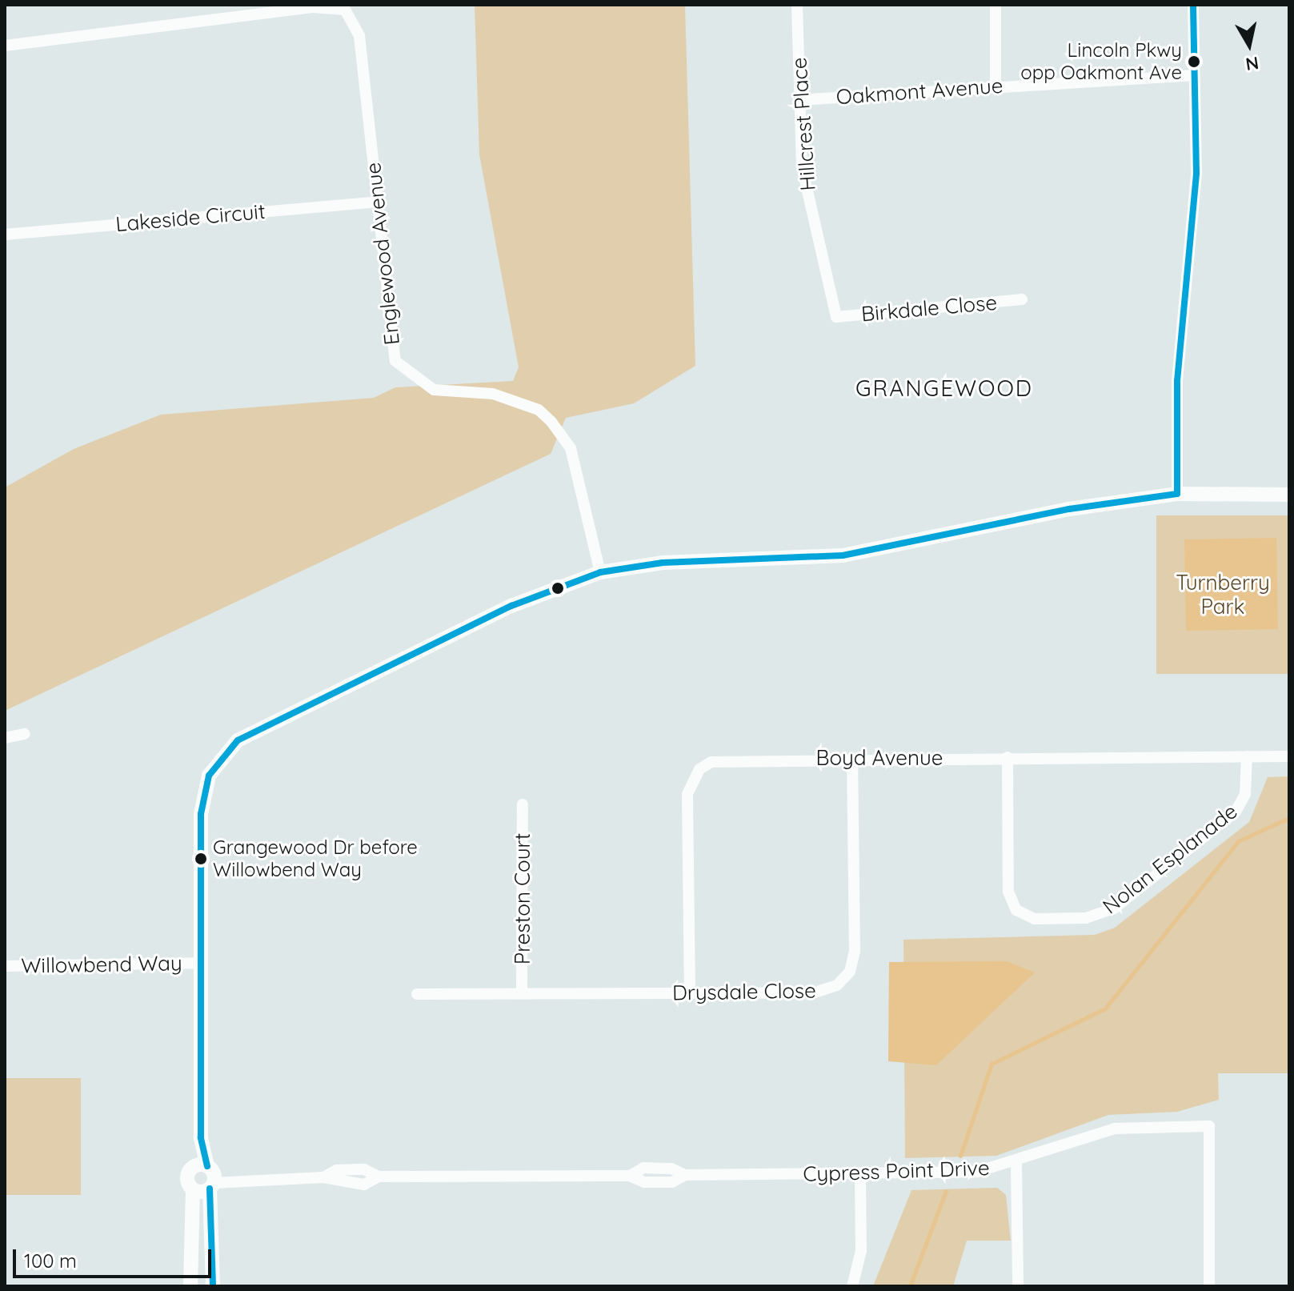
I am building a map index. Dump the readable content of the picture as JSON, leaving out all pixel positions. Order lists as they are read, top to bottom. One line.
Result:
{"streets":{"street":["Oakmont Avenue","Hillcrest Place","Lakeside Circuit","Englewood Avenue","Birkdale Close","Boyd Avenue","Nolan Esplanade","Preston Court","Willowbend Way","Drysdale Close","Cypress Point Drive"]},"crossings":[["Oakmont Avenue","Hillcrest Place"],["Hillcrest Place","Birkdale Close"],["Lakeside Circuit","Englewood Avenue"],["Boyd Avenue","Nolan Esplanade"],["Boyd Avenue","Drysdale Close"],["Preston Court","Drysdale Close"]],"districts":["GRANGEWOOD"],"parks":["Turnberry Park"],"places":["Lincoln Pkwy opp Oakmont Ave","Grangewood Dr before Willowbend Way"],"scale_bar":"100 m","north":"bottom"}
